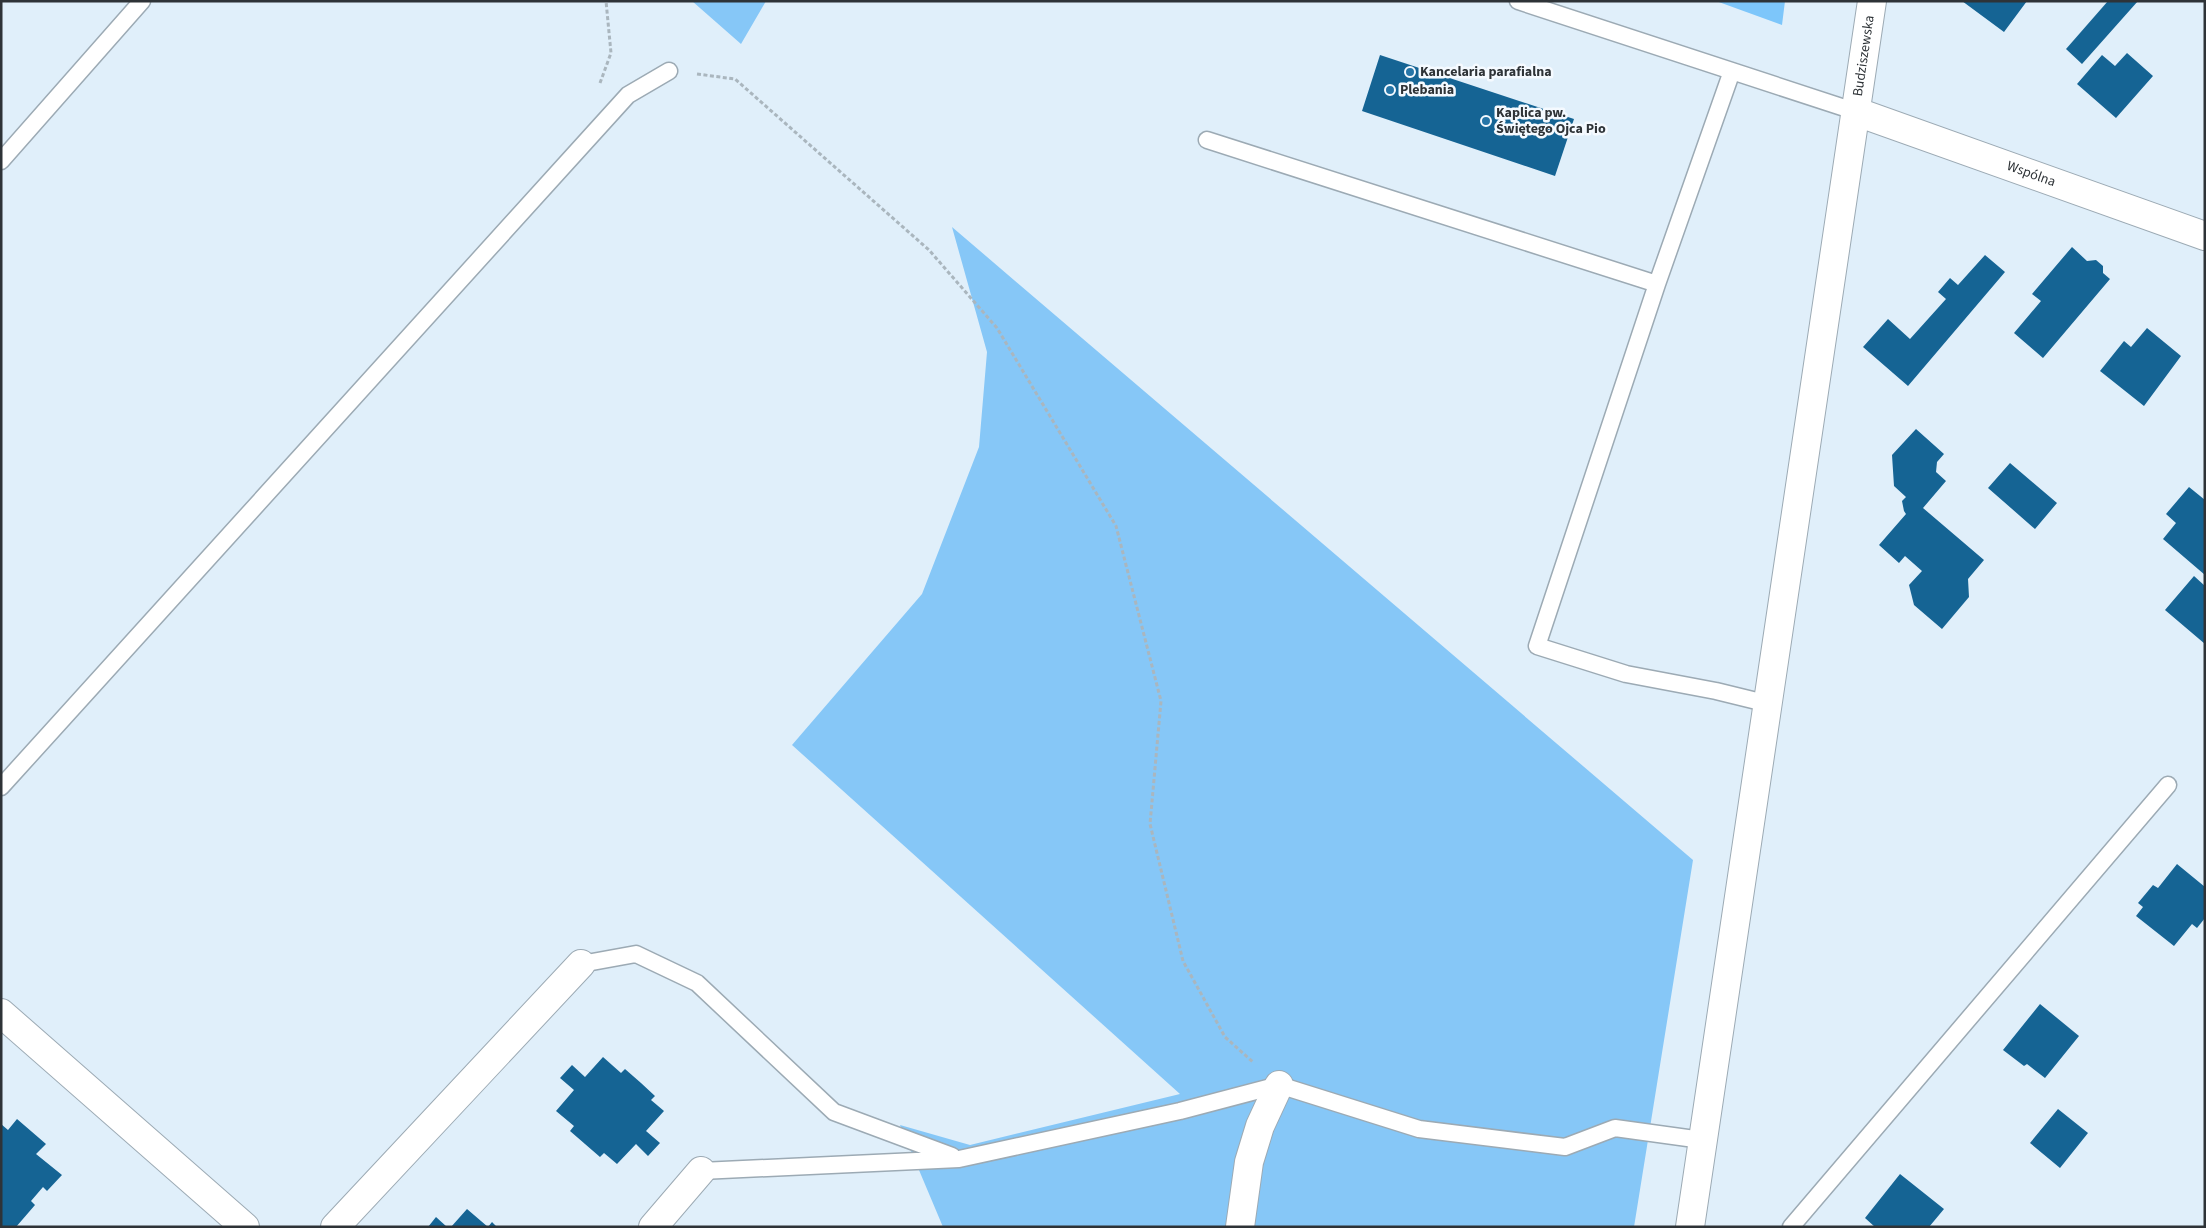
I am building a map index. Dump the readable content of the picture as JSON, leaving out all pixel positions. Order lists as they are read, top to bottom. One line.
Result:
{"streets":{"street":["Budziszewska","Wspólna"]},"crossings":[["Budziszewska","Wspólna"]],"places":["Kancelaria parafialna","Plebania","Kaplica pw. Świętego Ojca Pio"]}
